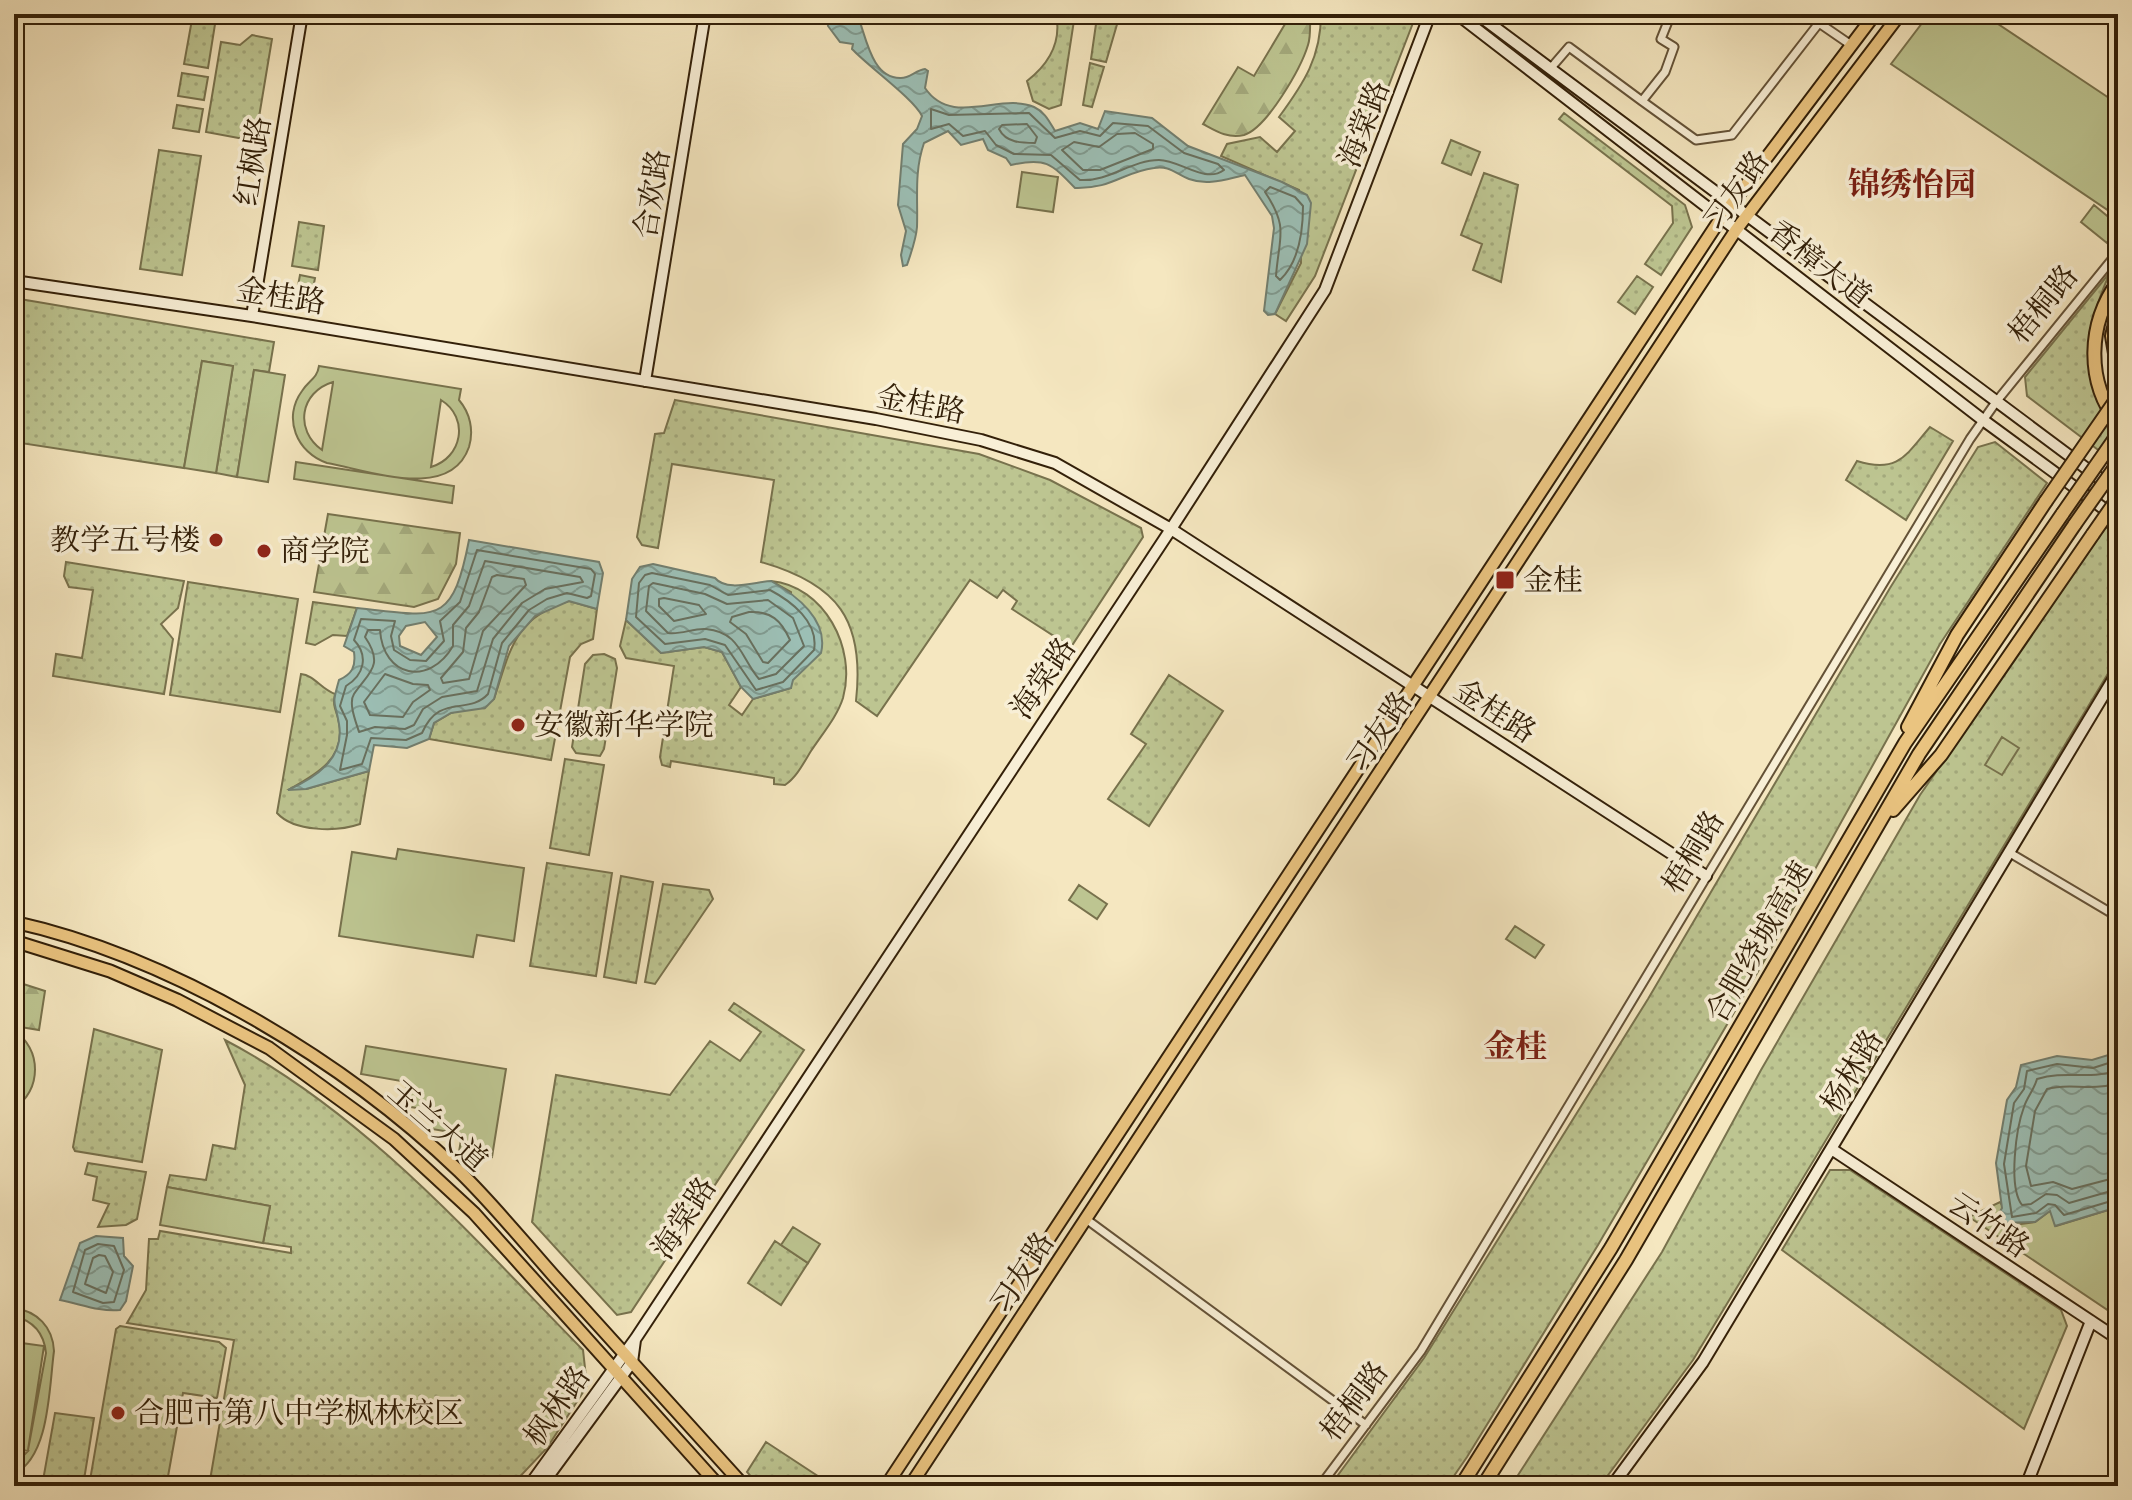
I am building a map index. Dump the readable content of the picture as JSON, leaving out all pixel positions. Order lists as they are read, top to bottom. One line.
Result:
{"streets":{"highway":["合肥绕城高速"],"main road":["习友路","玉兰大道"],"street":["海棠路","红枫路","合欢路","香樟大道","金桂路","梧桐路","杨林路","云竹路","枫林路"]},"crossings":[["海棠路","金桂路"],["海棠路","玉兰大道"],["海棠路","枫林路"],["红枫路","金桂路"],["习友路","香樟大道"],["习友路","金桂路"],["合欢路","金桂路"],["香樟大道","梧桐路"],["金桂路","梧桐路"],["杨林路","云竹路"],["玉兰大道","枫林路"]],"districts":["锦绣怡园","金桂"],"places":{"other":["教学五号楼","商学院","安徽新华学院","合肥市第八中学枫林校区"],"transit":["金桂"]}}
